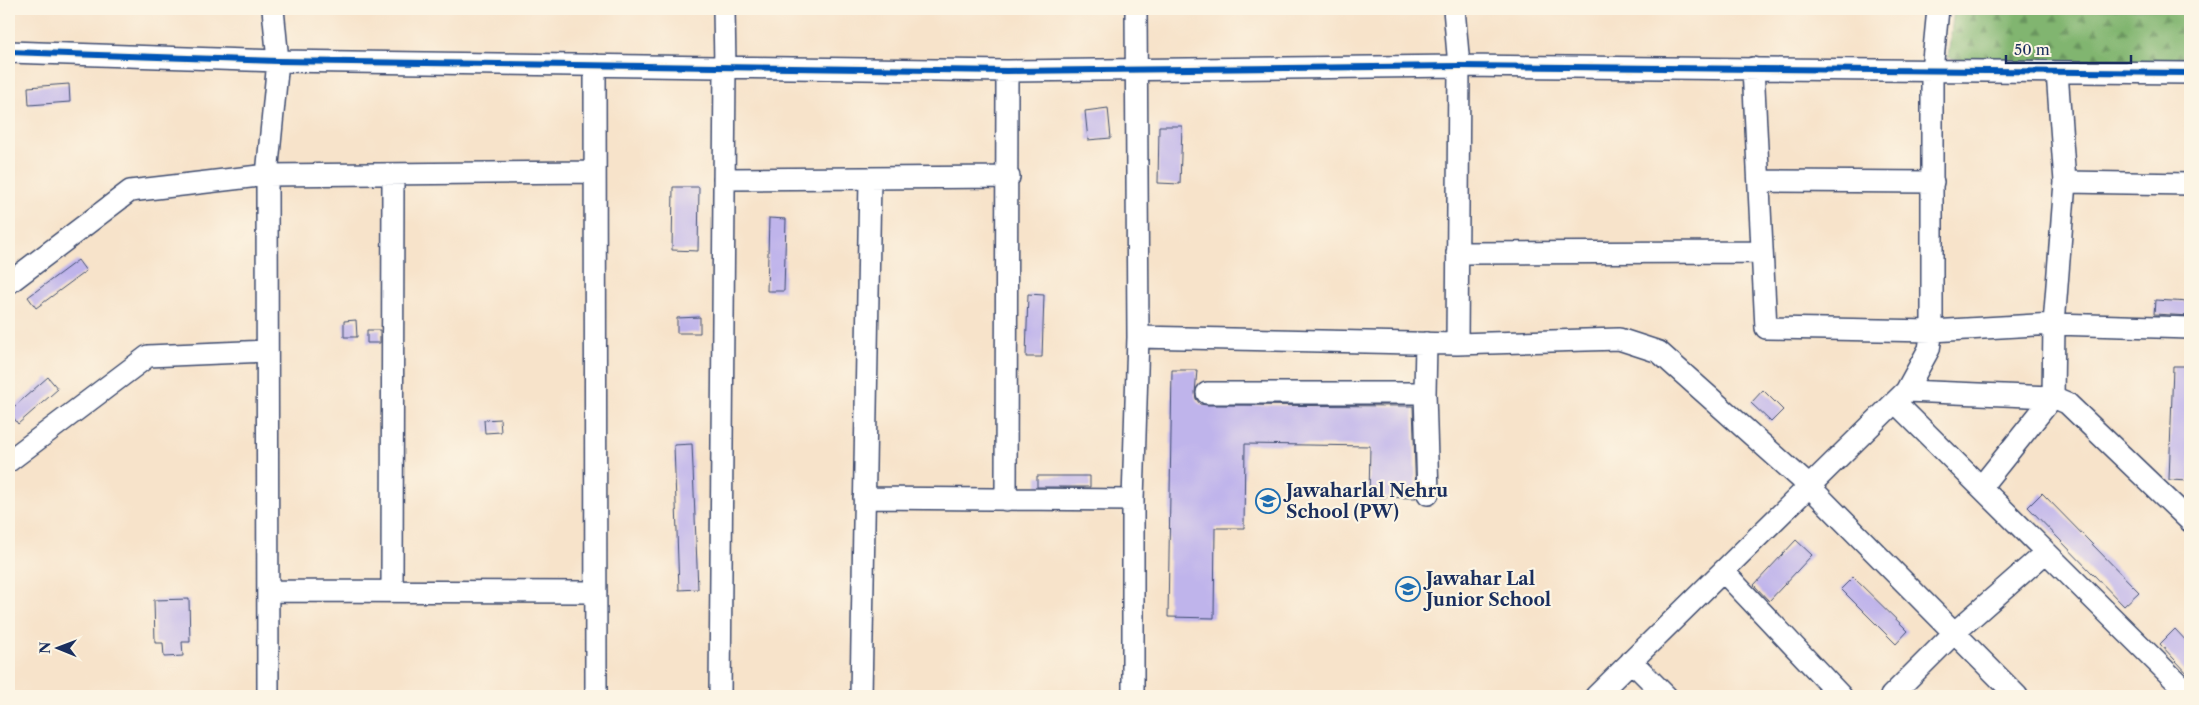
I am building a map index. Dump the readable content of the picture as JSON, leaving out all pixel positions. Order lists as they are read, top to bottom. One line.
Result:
{"places":{"school or university":["Jawaharlal Nehru School (PW)","Jawahar Lal Junior School"]},"scale_bar":"50 m","north":"left"}
